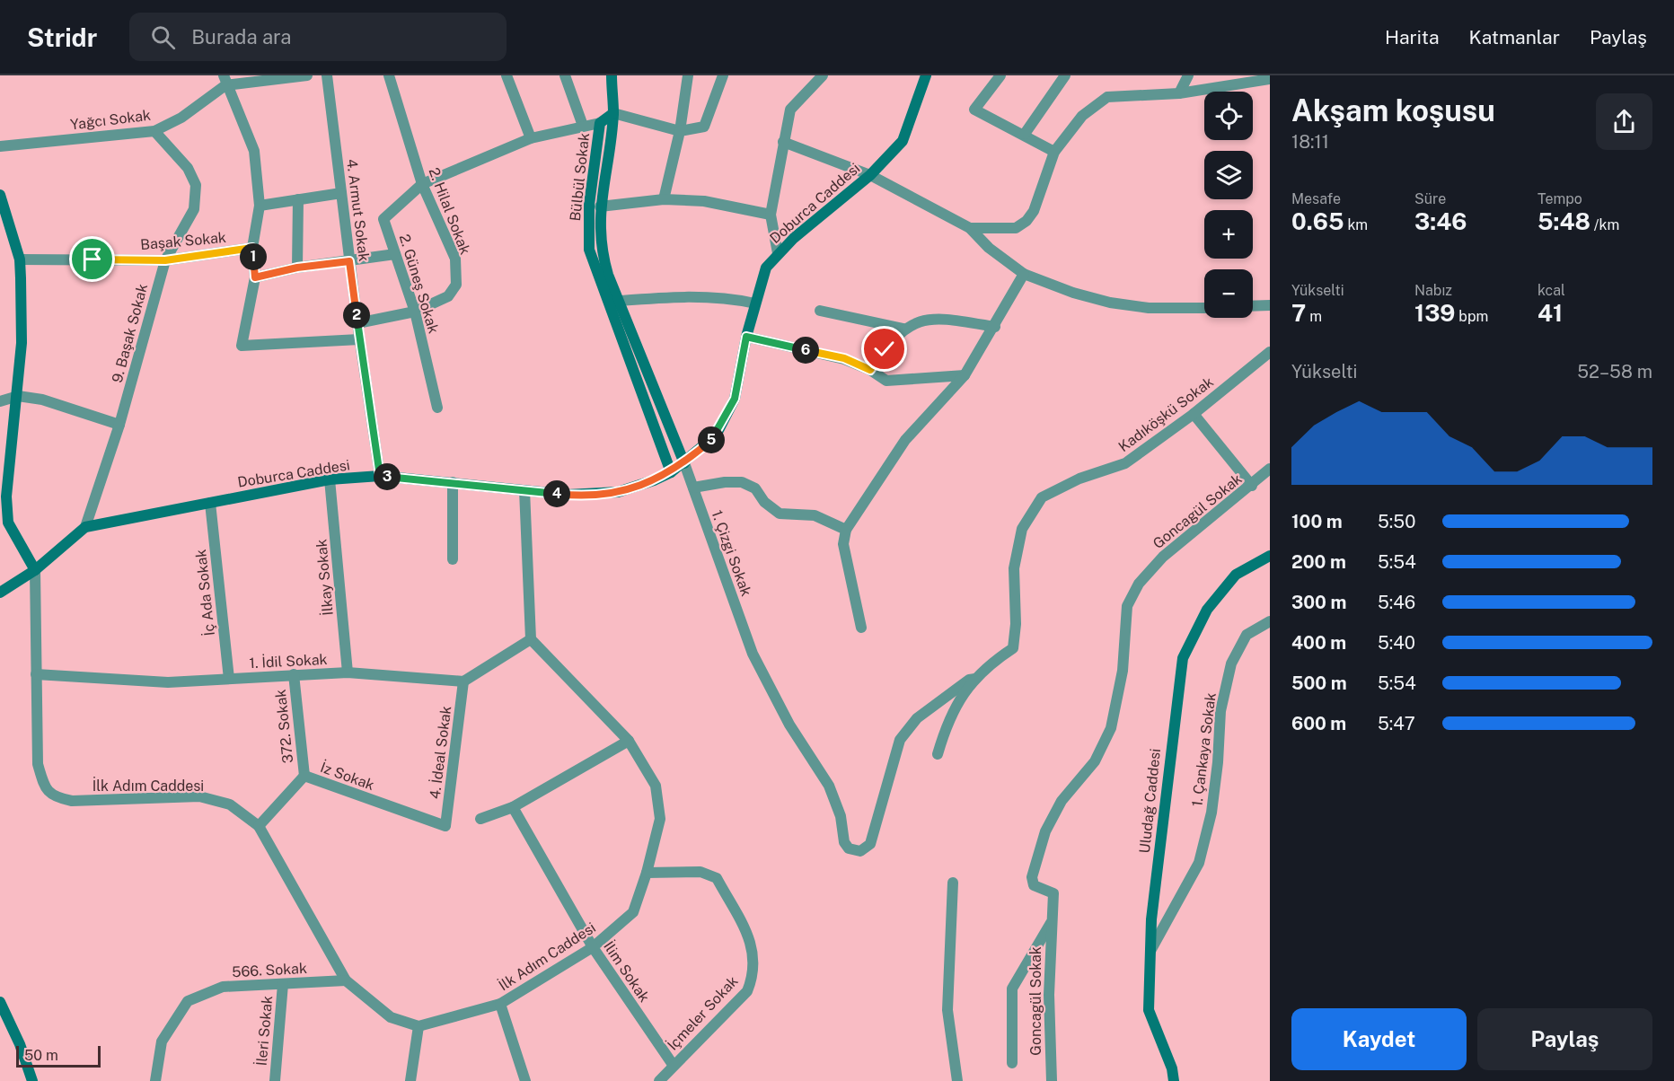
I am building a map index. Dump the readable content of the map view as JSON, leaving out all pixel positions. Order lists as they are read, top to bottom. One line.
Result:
{"streets":{"main road":["Bülbül Sokak","Doburca Caddesi","Uludağ Caddesi"],"street":["Yağcı Sokak","4. Armut Sokak","2. Hilal Sokak","Başak Sokak","2. Güneş Sokak","9. Başak Sokak","Kadıköşkü Sokak","Goncagül Sokak","1. Çizgi Sokak","İlkay Sokak","İç Ada Sokak","1. İdil Sokak","372. Sokak","1. Çankaya Sokak","4. İdeal Sokak","İz Sokak","İlk Adım Caddesi","566. Sokak","İlim Sokak","İçmeler Sokak","İleri Sokak"]},"crossings":[["Yağcı Sokak","9. Başak Sokak"],["Bülbül Sokak","Doburca Caddesi"],["Bülbül Sokak","1. Çizgi Sokak"],["Doburca Caddesi","4. Armut Sokak"],["Doburca Caddesi","9. Başak Sokak"],["Doburca Caddesi","1. Çizgi Sokak"],["Doburca Caddesi","İlkay Sokak"],["Doburca Caddesi","İç Ada Sokak"],["Doburca Caddesi","İlk Adım Caddesi"],["4. Armut Sokak","2. Hilal Sokak"],["2. Hilal Sokak","2. Güneş Sokak"],["Başak Sokak","9. Başak Sokak"],["Kadıköşkü Sokak","1. Çizgi Sokak"],["İlkay Sokak","1. İdil Sokak"],["İç Ada Sokak","1. İdil Sokak"],["1. İdil Sokak","372. Sokak"],["1. İdil Sokak","4. İdeal Sokak"],["1. İdil Sokak","İlk Adım Caddesi"],["372. Sokak","İz Sokak"],["1. Çankaya Sokak","Uludağ Caddesi"],["4. İdeal Sokak","İz Sokak"],["İz Sokak","İlk Adım Caddesi"],["İlk Adım Caddesi","566. Sokak"],["İlk Adım Caddesi","İlim Sokak"],["İlk Adım Caddesi","İçmeler Sokak"],["566. Sokak","İleri Sokak"],["İlim Sokak","İçmeler Sokak"]],"scale_bar":"50 m","page":{"header":"Stridr","search":"Burada ara","nav":["Harita","Katmanlar","Paylaş"],"heading":["Akşam koşusu","18:11"],"map_buttons":["+","−"],"stats":[["Mesafe","0.65 km"],["Süre","3:46"],["Tempo","5:48 /km"],["Yükselti","7 m"],["Nabız","139 bpm"],["kcal","41"]],"pins":["1","2","6","5","3","4"],"chart":["Yükselti","52–58 m"],"list":[{"name":"100 m","note":"5:50"},{"name":"200 m","note":"5:54"},{"name":"300 m","note":"5:46"},{"name":"400 m","note":"5:40"},{"name":"500 m","note":"5:54"},{"name":"600 m","note":"5:47"}],"buttons":["Kaydet","Paylaş"],"scale":"50 m"}}
